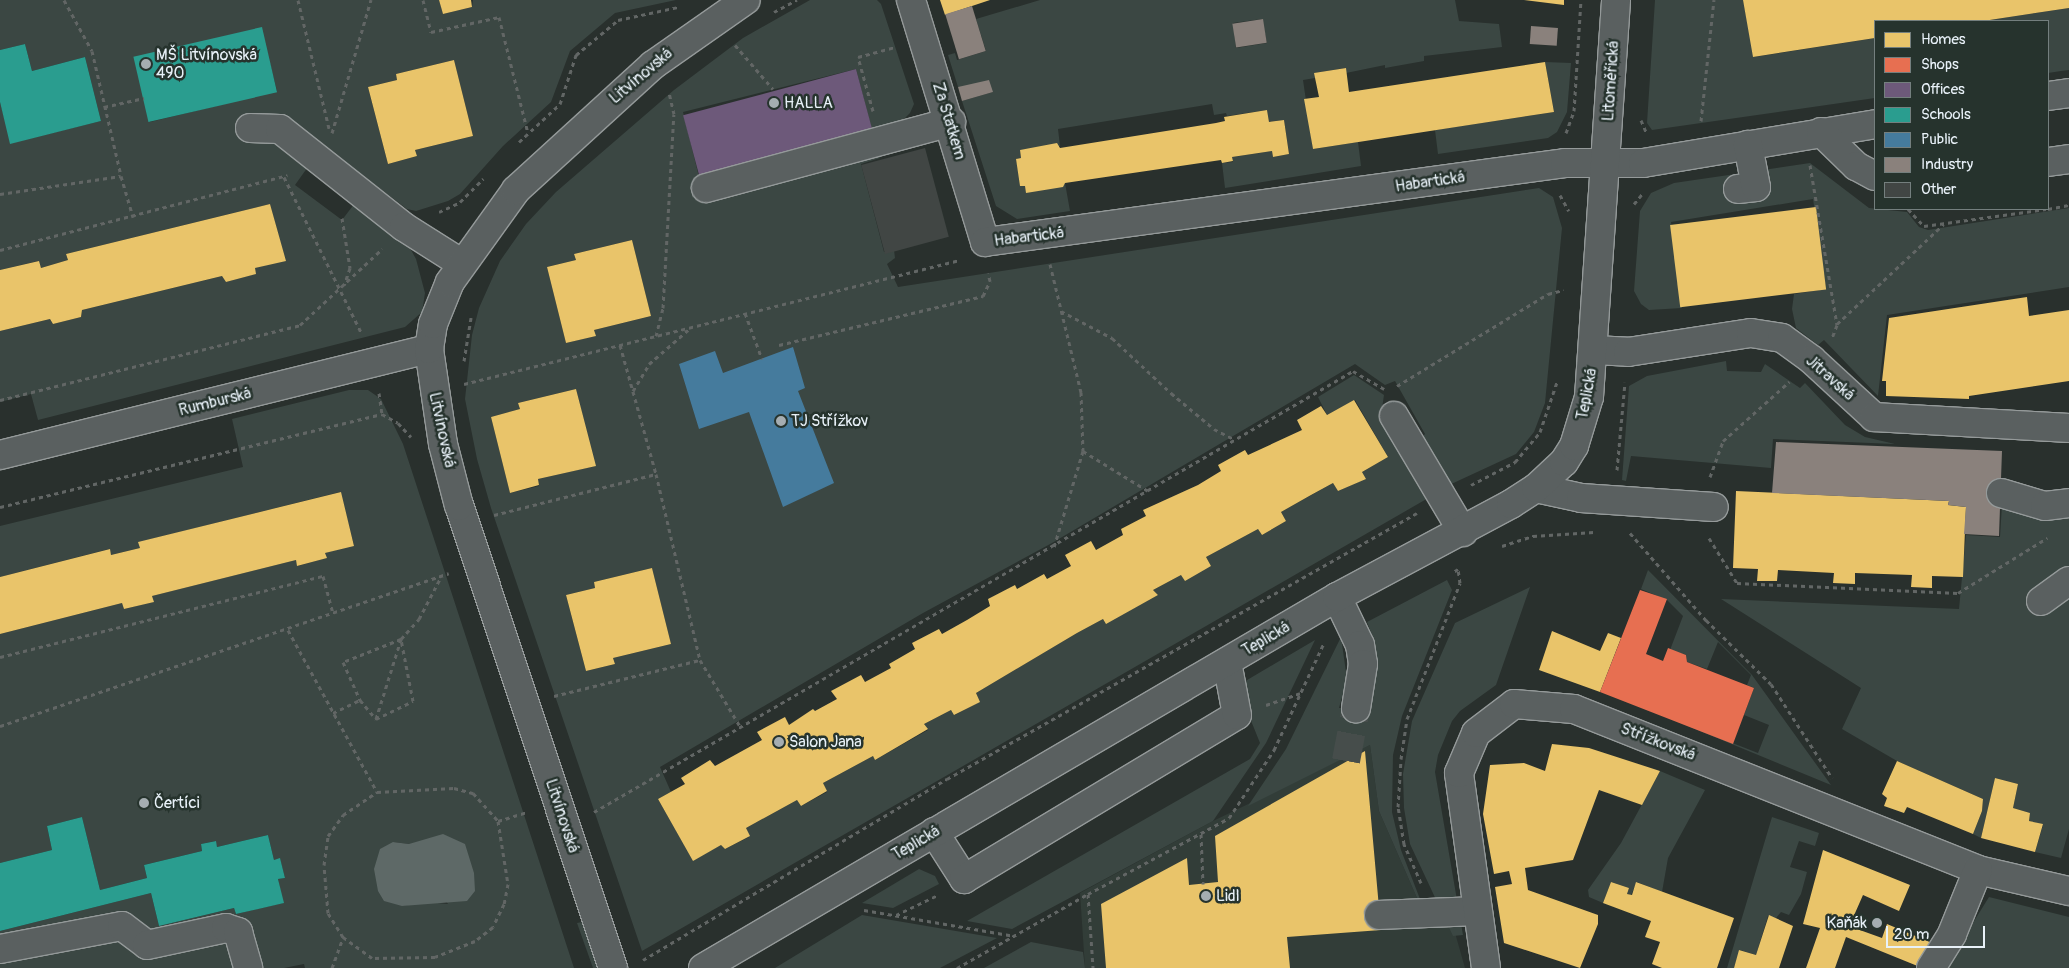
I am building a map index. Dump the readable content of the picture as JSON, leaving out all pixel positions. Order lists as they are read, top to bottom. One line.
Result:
{"streets":{"street":["Litvínovská","Litoměřická","Za Statkem","Habartická","Jitravská","Teplická","Rumburská","Střížkovská"]},"crossings":[["Litvínovská","Rumburská"],["Litoměřická","Habartická"],["Litoměřická","Teplická"],["Za Statkem","Habartická"],["Habartická","Teplická"],["Jitravská","Teplická"]],"places":["MŠ Litvínovská 490","HALLA","TJ Střížkov","Salon Jana","Čertíci","Lidl","Kaňák"],"legend":["Homes","Shops","Offices","Schools","Public","Industry","Other"],"scale_bar":"20 m"}
